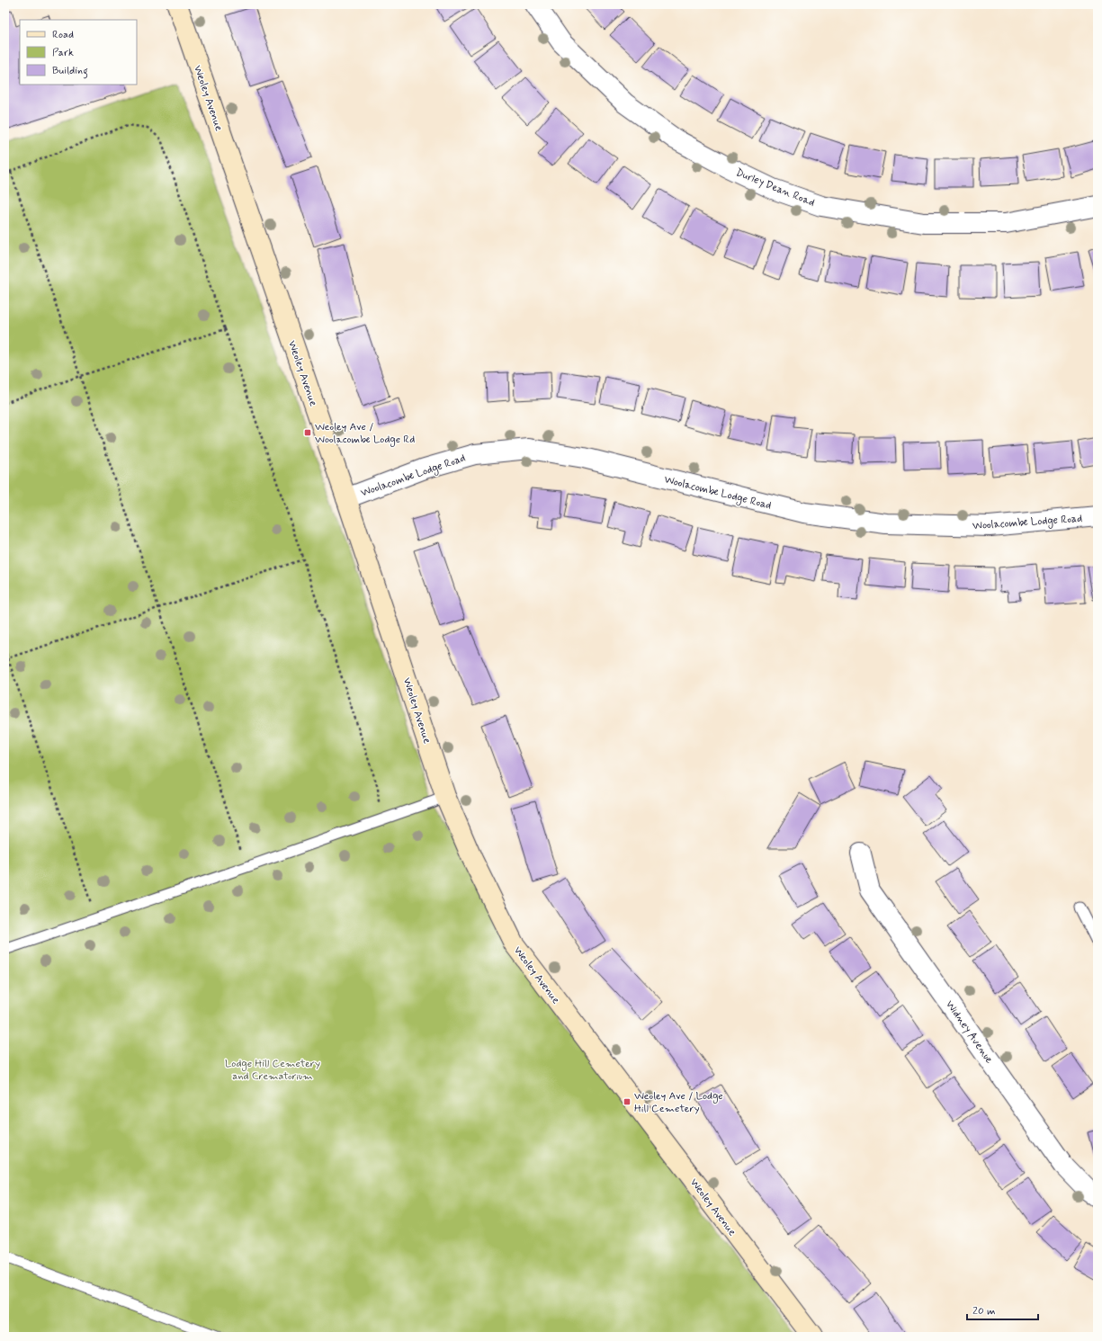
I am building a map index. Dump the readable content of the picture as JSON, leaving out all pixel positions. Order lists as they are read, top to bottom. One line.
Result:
{"streets":{"street":["Weoley Avenue","Durley Dean Road","Woolacombe Lodge Road","Widney Avenue"]},"crossings":[["Weoley Avenue","Woolacombe Lodge Road"]],"parks":["Lodge Hill Cemetery and Crematorium"],"places":{"transit":["Weoley Ave / Woolacombe Lodge Rd","Weoley Ave / Lodge Hill Cemetery"]},"legend":["Road","Park","Building"],"scale_bar":"20 m"}
